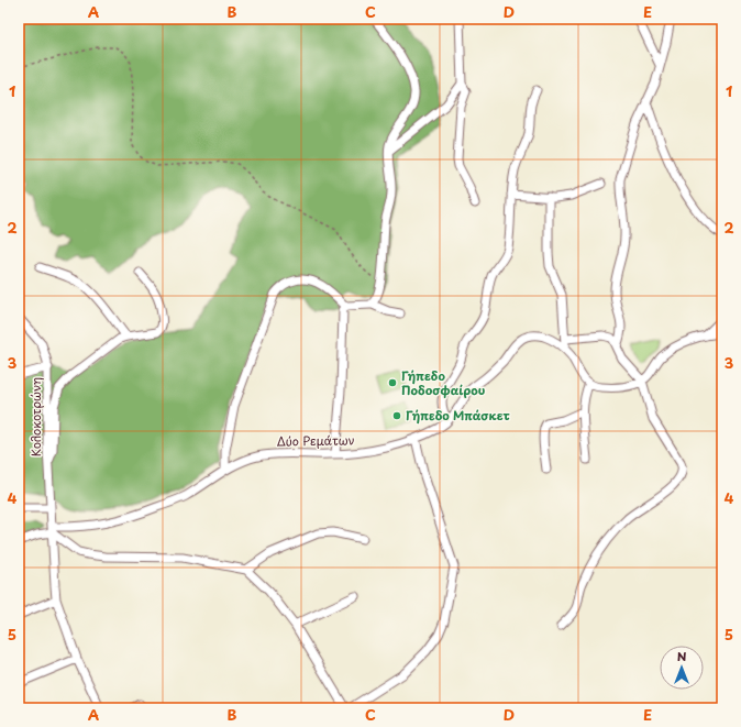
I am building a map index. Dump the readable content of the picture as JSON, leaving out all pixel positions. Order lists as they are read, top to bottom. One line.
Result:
{"streets":{"street":["Κολοκοτρώνη","Δύο Ρεμάτων"]},"crossings":[["Κολοκοτρώνη","Δύο Ρεμάτων"]],"places":["Γήπεδο Ποδοσφαίρου","Γήπεδο Μπάσκετ"],"north":"top","grid":{"columns":["A","B","C","D","E"],"rows":["1","2","3","4","5"]}}
